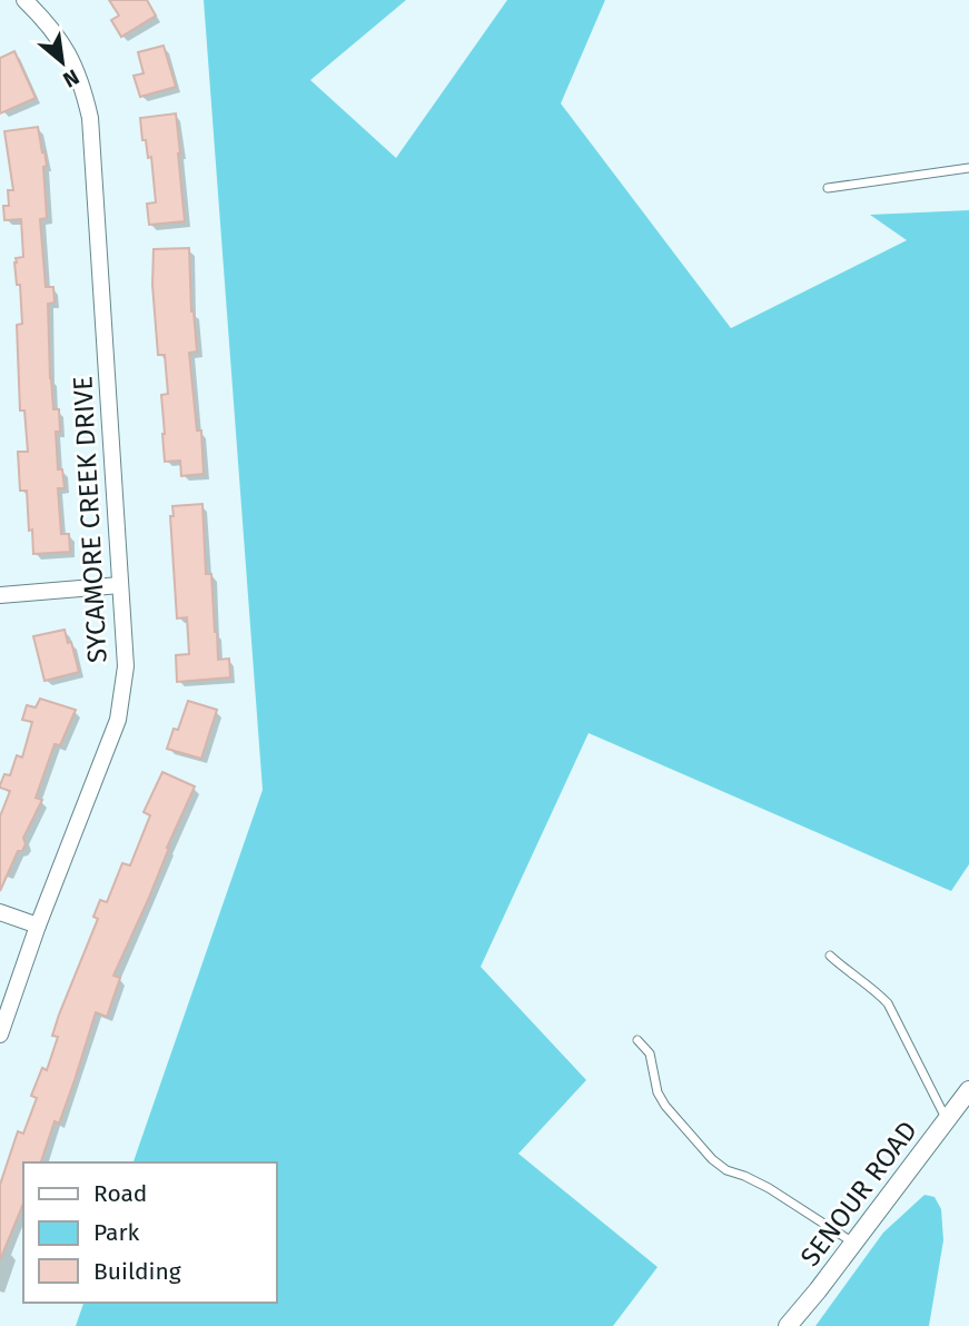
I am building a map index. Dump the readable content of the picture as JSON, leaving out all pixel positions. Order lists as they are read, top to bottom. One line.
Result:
{"streets":{"street":["SYCAMORE CREEK DRIVE","SENOUR ROAD"]},"legend":["Road","Park","Building"],"north":"bottom right"}
